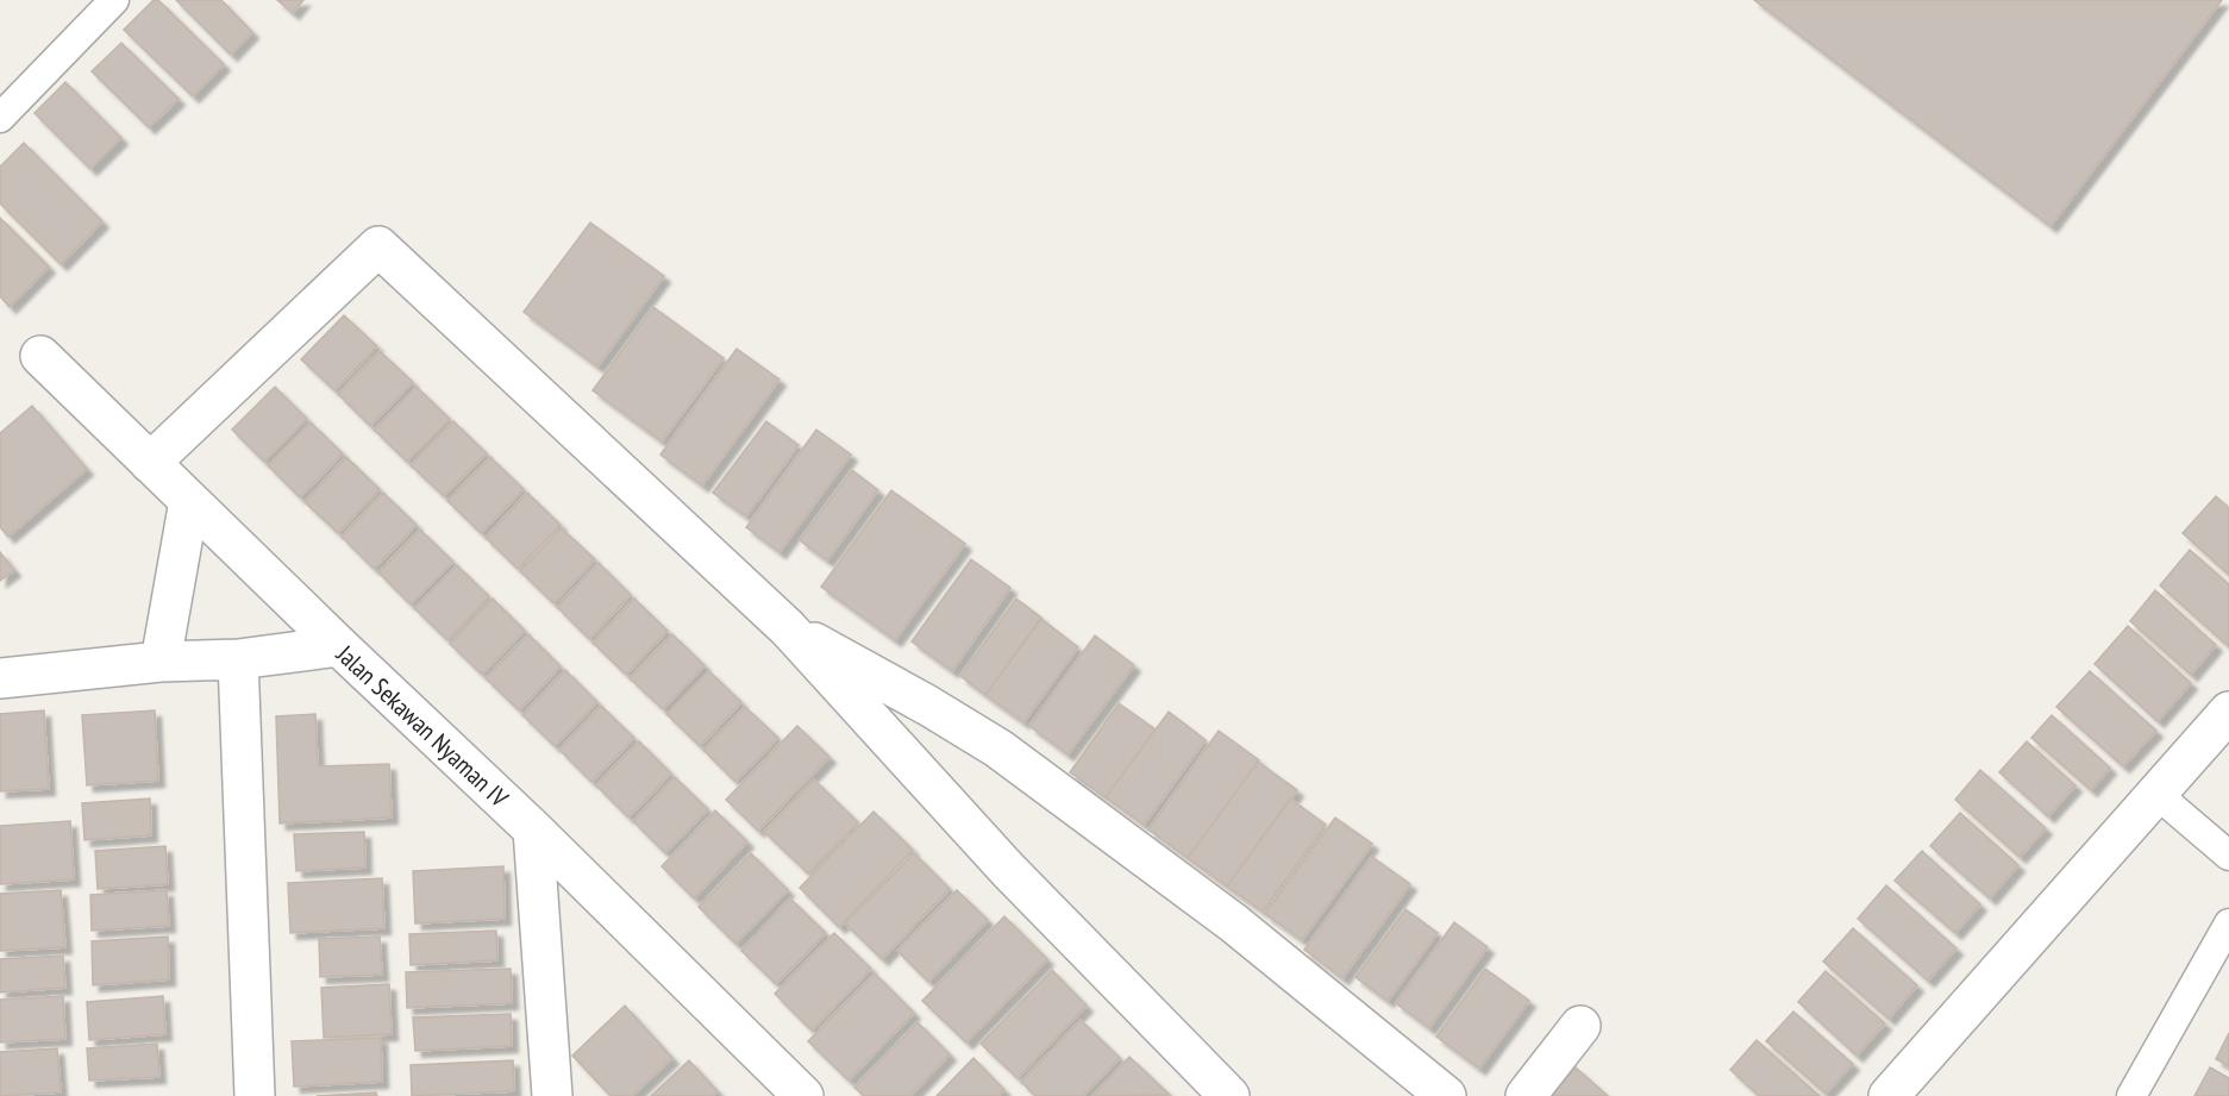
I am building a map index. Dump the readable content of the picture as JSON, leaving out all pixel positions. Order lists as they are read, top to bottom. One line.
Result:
{"streets":{"street":["Jalan Sekawan Nyaman IV"]}}
